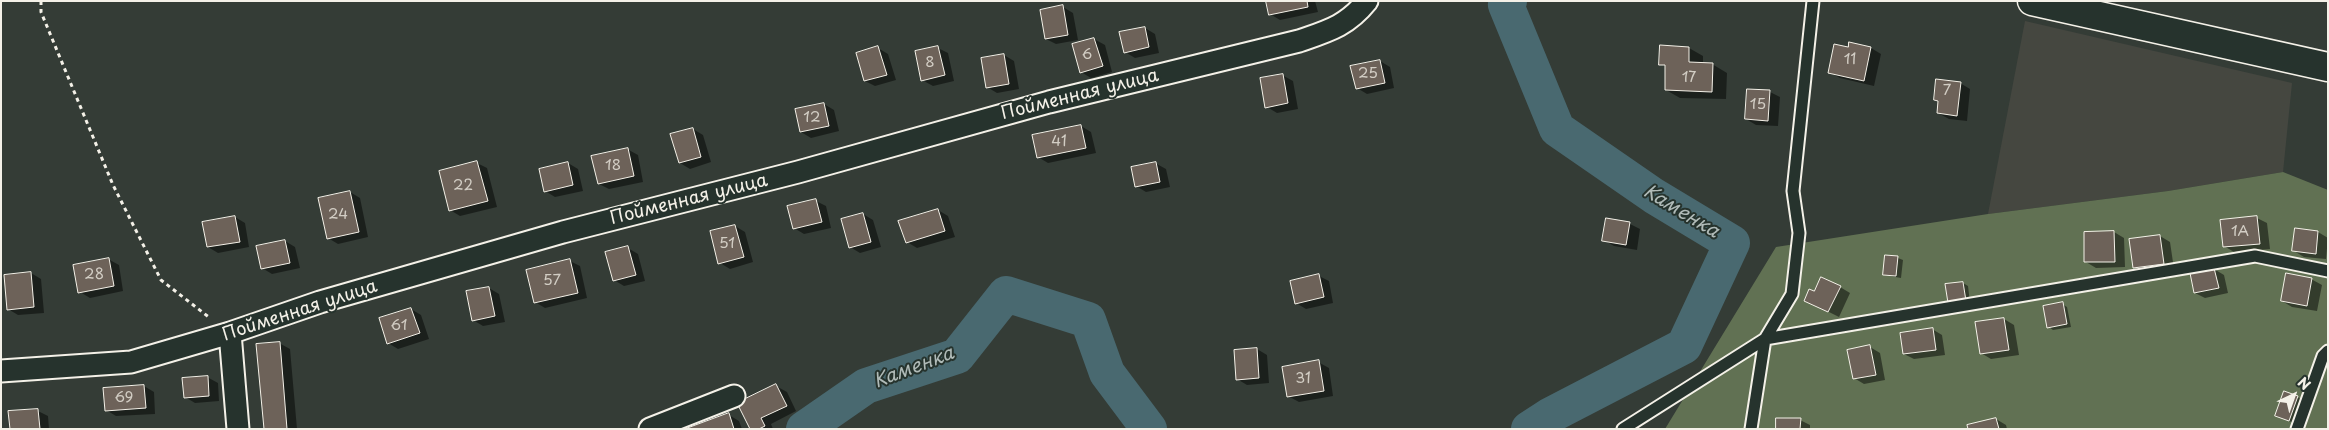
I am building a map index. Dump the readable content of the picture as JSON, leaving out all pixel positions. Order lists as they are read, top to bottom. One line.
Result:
{"streets":{"street":["Пойменная улица"]},"water":["Каменка"],"house_numbers":["6","11","8","25","17","7","15","12","41","18","22","24","1А","51","28","57","61","31","69"],"north":"top right"}
